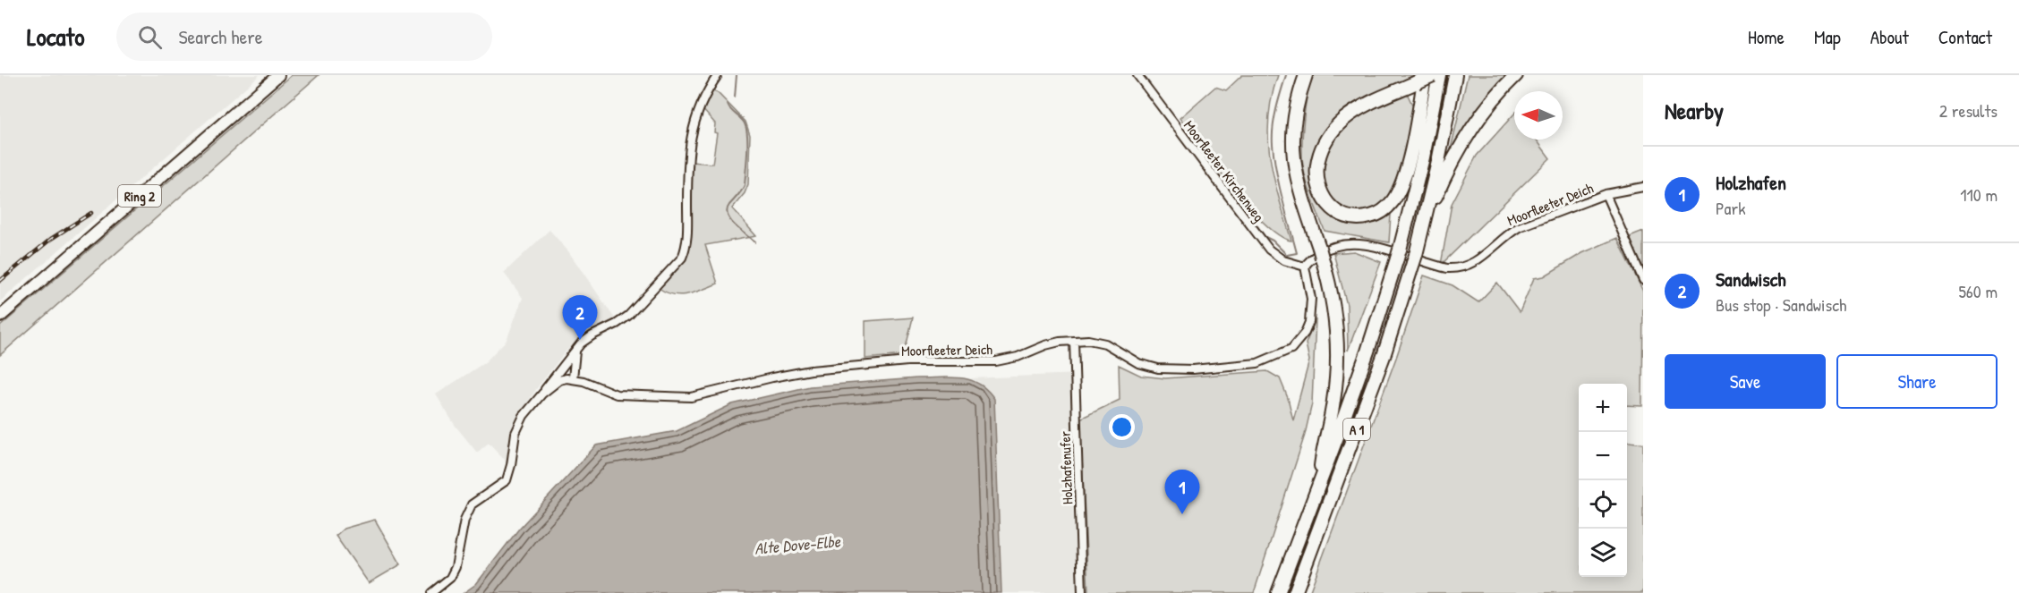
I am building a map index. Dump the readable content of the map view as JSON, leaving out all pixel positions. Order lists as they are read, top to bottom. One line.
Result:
{"streets":{"highway":["A 1"],"main road":["Ring 2"],"street":["Moorfleeter Kirchenweg","Moorfleeter Deich","Holzhafenufer"]},"crossings":[["Moorfleeter Kirchenweg","Moorfleeter Deich"],["Moorfleeter Deich","Holzhafenufer"]],"water":["Alte Dove-Elbe"],"north":"left","page":{"header":"Locato","search":"Search here","nav":["Home","Map","About","Contact"],"heading":["Nearby","2 results"],"list":[{"mark":"1","name":"Holzhafen","note":"Park","value":"110 m"},{"mark":"2","name":"Sandwisch","note":"Bus stop · Sandwisch","value":"560 m"}],"pins":["2","1"],"buttons":["Save","Share"],"map_buttons":["+","−"]}}
